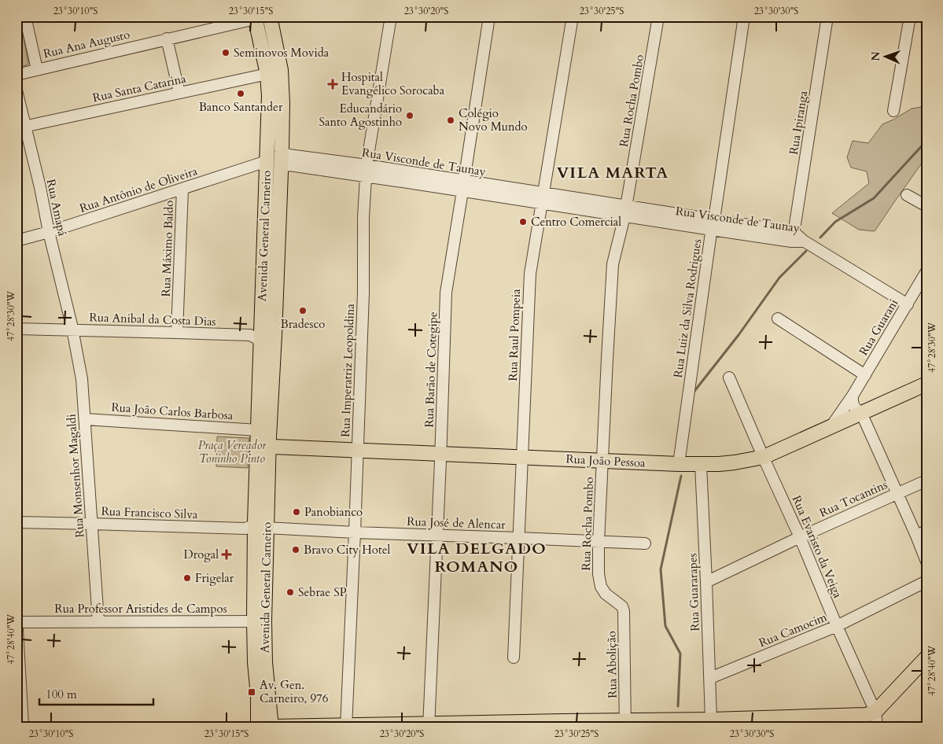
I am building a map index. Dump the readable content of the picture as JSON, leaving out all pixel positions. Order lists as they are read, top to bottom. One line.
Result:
{"streets":{"main road":["Avenida General Carneiro","Rua João Pessoa"],"street":["Rua Ana Augusto","Rua Santa Catarina","Rua Rocha Pombo","Rua Ipiranga","Rua Visconde de Taunay","Rua Antônio de Oliveira","Rua Amapá","Rua Máximo Baldo","Rua Luiz da Silva Rodrigues","Rua Anibal da Costa Dias","Rua Guarani","Rua Raul Pompeia","Rua Barão de Cotegipe","Rua Imperatriz Leopoldina","Rua João Carlos Barbosa","Rua Monsenhor Magaldi","Rua Tocantins","Rua Francisco Silva","Rua José de Alencar","Rua Evaristo da Veiga","Rua Guararapes","Rua Professor Aristides de Campos","Rua Camocim","Rua Abolição"]},"crossings":[["Rua Ana Augusto","Avenida General Carneiro"],["Rua Santa Catarina","Rua Amapá"],["Rua Santa Catarina","Avenida General Carneiro"],["Rua Rocha Pombo","Rua Visconde de Taunay"],["Rua Rocha Pombo","Rua João Pessoa"],["Rua Rocha Pombo","Rua José de Alencar"],["Rua Rocha Pombo","Rua Abolição"],["Rua Ipiranga","Rua Visconde de Taunay"],["Rua Visconde de Taunay","Avenida General Carneiro"],["Rua Visconde de Taunay","Rua Luiz da Silva Rodrigues"],["Rua Visconde de Taunay","Rua Guarani"],["Rua Visconde de Taunay","Rua Raul Pompeia"],["Rua Visconde de Taunay","Rua Barão de Cotegipe"],["Rua Visconde de Taunay","Rua Imperatriz Leopoldina"],["Rua Antônio de Oliveira","Rua Amapá"],["Rua Antônio de Oliveira","Avenida General Carneiro"],["Rua Antônio de Oliveira","Rua Máximo Baldo"],["Rua Amapá","Rua Anibal da Costa Dias"],["Rua Amapá","Rua Monsenhor Magaldi"],["Avenida General Carneiro","Rua Anibal da Costa Dias"],["Avenida General Carneiro","Rua João Carlos Barbosa"],["Avenida General Carneiro","Rua João Pessoa"],["Avenida General Carneiro","Rua Francisco Silva"],["Avenida General Carneiro","Rua José de Alencar"],["Avenida General Carneiro","Rua Professor Aristides de Campos"],["Rua Máximo Baldo","Rua Anibal da Costa Dias"],["Rua Luiz da Silva Rodrigues","Rua João Pessoa"],["Rua Anibal da Costa Dias","Rua Monsenhor Magaldi"],["Rua Guarani","Rua João Pessoa"],["Rua Raul Pompeia","Rua João Pessoa"],["Rua Raul Pompeia","Rua José de Alencar"],["Rua Barão de Cotegipe","Rua João Pessoa"],["Rua Barão de Cotegipe","Rua José de Alencar"],["Rua Imperatriz Leopoldina","Rua João Pessoa"],["Rua Imperatriz Leopoldina","Rua José de Alencar"],["Rua João Carlos Barbosa","Rua Monsenhor Magaldi"],["Rua João Pessoa","Rua Evaristo da Veiga"],["Rua João Pessoa","Rua Guararapes"],["Rua Monsenhor Magaldi","Rua Francisco Silva"],["Rua Monsenhor Magaldi","Rua Professor Aristides de Campos"],["Rua Tocantins","Rua Evaristo da Veiga"],["Rua Tocantins","Rua Guararapes"],["Rua Francisco Silva","Rua José de Alencar"],["Rua Evaristo da Veiga","Rua Camocim"],["Rua Guararapes","Rua Camocim"]],"districts":["VILA MARTA","VILA DELGADO ROMANO"],"parks":["Praça Vereador Toninho Pinto"],"places":{"other":["Seminovos Movida","Banco Santander","Educandário Santo Agostinho","Colégio Novo Mundo","Centro Comercial","Bradesco","Panobianco","Bravo City Hotel","Frigelar","Sebrae SP"],"health":["Hospital Evangélico Sorocaba","Drogal"],"transit":["Av. Gen. Carneiro, 976"]},"scale_bar":"100 m","north":"left","coordinates":["23°30'10\"S","23°30'15\"S","23°30'20\"S","23°30'25\"S","23°30'30\"S","47°28'30\"W","47°28'40\"W"]}
